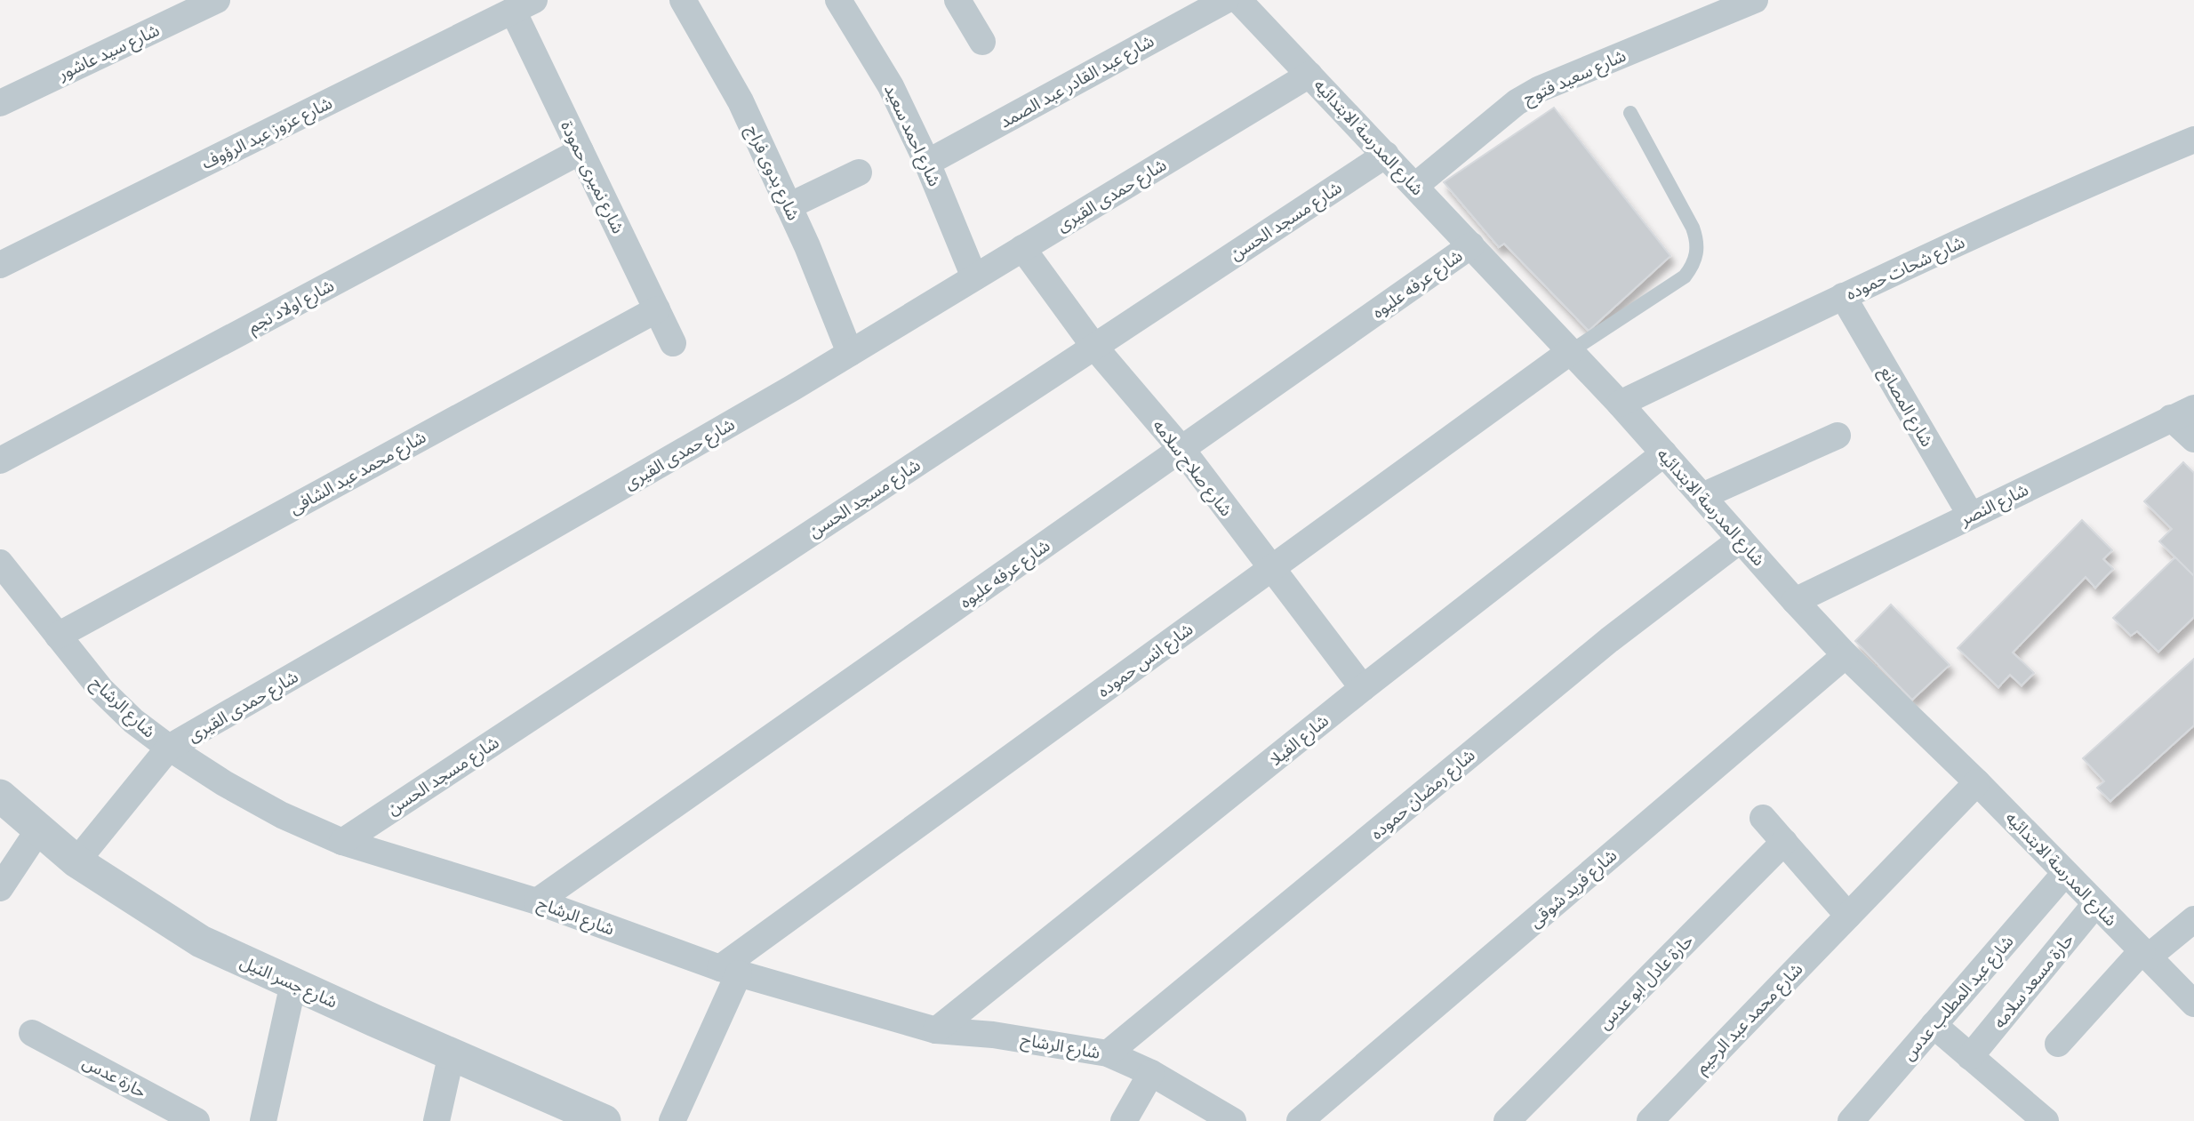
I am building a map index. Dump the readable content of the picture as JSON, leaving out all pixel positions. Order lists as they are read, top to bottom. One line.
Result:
{"streets":{"street":["شارع سيد عاشور","شارع سعيد فتوح","شارع عبد القادر عبد الصمد","شارع عزوز عبد الرؤوف","شارع احمد سعيد","شارع المدرسة الابتدائيه","شارع بدوى فراج","شارع نميرى حمودة","شارع حمدى القيرى","شارع مسجد الحسن","شارع شحات حموده","شارع عرفه عليوه","شارع اولاد نجم","شارع المصانع","شارع صلاح سلامه","شارع محمد عبد الشافى","شارع النصر","شارع انس حموده","شارع الرشاح","شارع الفيلا","شارع رمضان حموده","شارع فريد شوقى","حارة مسعد سلامه","شارع جسر النيل","حارة عادل ابو عدس","شارع عبد المطلب عدس","شارع محمد عبد الرحيم","حارة عدس"]},"crossings":[["شارع سعيد فتوح","شارع المدرسة الابتدائيه"],["شارع عبد القادر عبد الصمد","شارع احمد سعيد"],["شارع عزوز عبد الرؤوف","شارع نميرى حمودة"],["شارع احمد سعيد","شارع حمدى القيرى"],["شارع المدرسة الابتدائيه","شارع حمدى القيرى"],["شارع المدرسة الابتدائيه","شارع مسجد الحسن"],["شارع المدرسة الابتدائيه","شارع شحات حموده"],["شارع المدرسة الابتدائيه","شارع عرفه عليوه"],["شارع المدرسة الابتدائيه","شارع النصر"],["شارع المدرسة الابتدائيه","شارع انس حموده"],["شارع المدرسة الابتدائيه","شارع الفيلا"],["شارع المدرسة الابتدائيه","شارع رمضان حموده"],["شارع المدرسة الابتدائيه","شارع فريد شوقى"],["شارع المدرسة الابتدائيه","حارة مسعد سلامه"],["شارع المدرسة الابتدائيه","شارع عبد المطلب عدس"],["شارع المدرسة الابتدائيه","شارع محمد عبد الرحيم"],["شارع بدوى فراج","شارع حمدى القيرى"],["شارع نميرى حمودة","شارع اولاد نجم"],["شارع نميرى حمودة","شارع محمد عبد الشافى"],["شارع حمدى القيرى","شارع صلاح سلامه"],["شارع حمدى القيرى","شارع الرشاح"],["شارع حمدى القيرى","شارع جسر النيل"],["شارع مسجد الحسن","شارع صلاح سلامه"],["شارع مسجد الحسن","شارع الرشاح"],["شارع شحات حموده","شارع المصانع"],["شارع عرفه عليوه","شارع صلاح سلامه"],["شارع عرفه عليوه","شارع الرشاح"],["شارع المصانع","شارع النصر"],["شارع صلاح سلامه","شارع انس حموده"],["شارع صلاح سلامه","شارع الفيلا"],["شارع محمد عبد الشافى","شارع الرشاح"],["شارع انس حموده","شارع الرشاح"],["شارع الرشاح","شارع الفيلا"],["شارع الرشاح","شارع رمضان حموده"]]}
